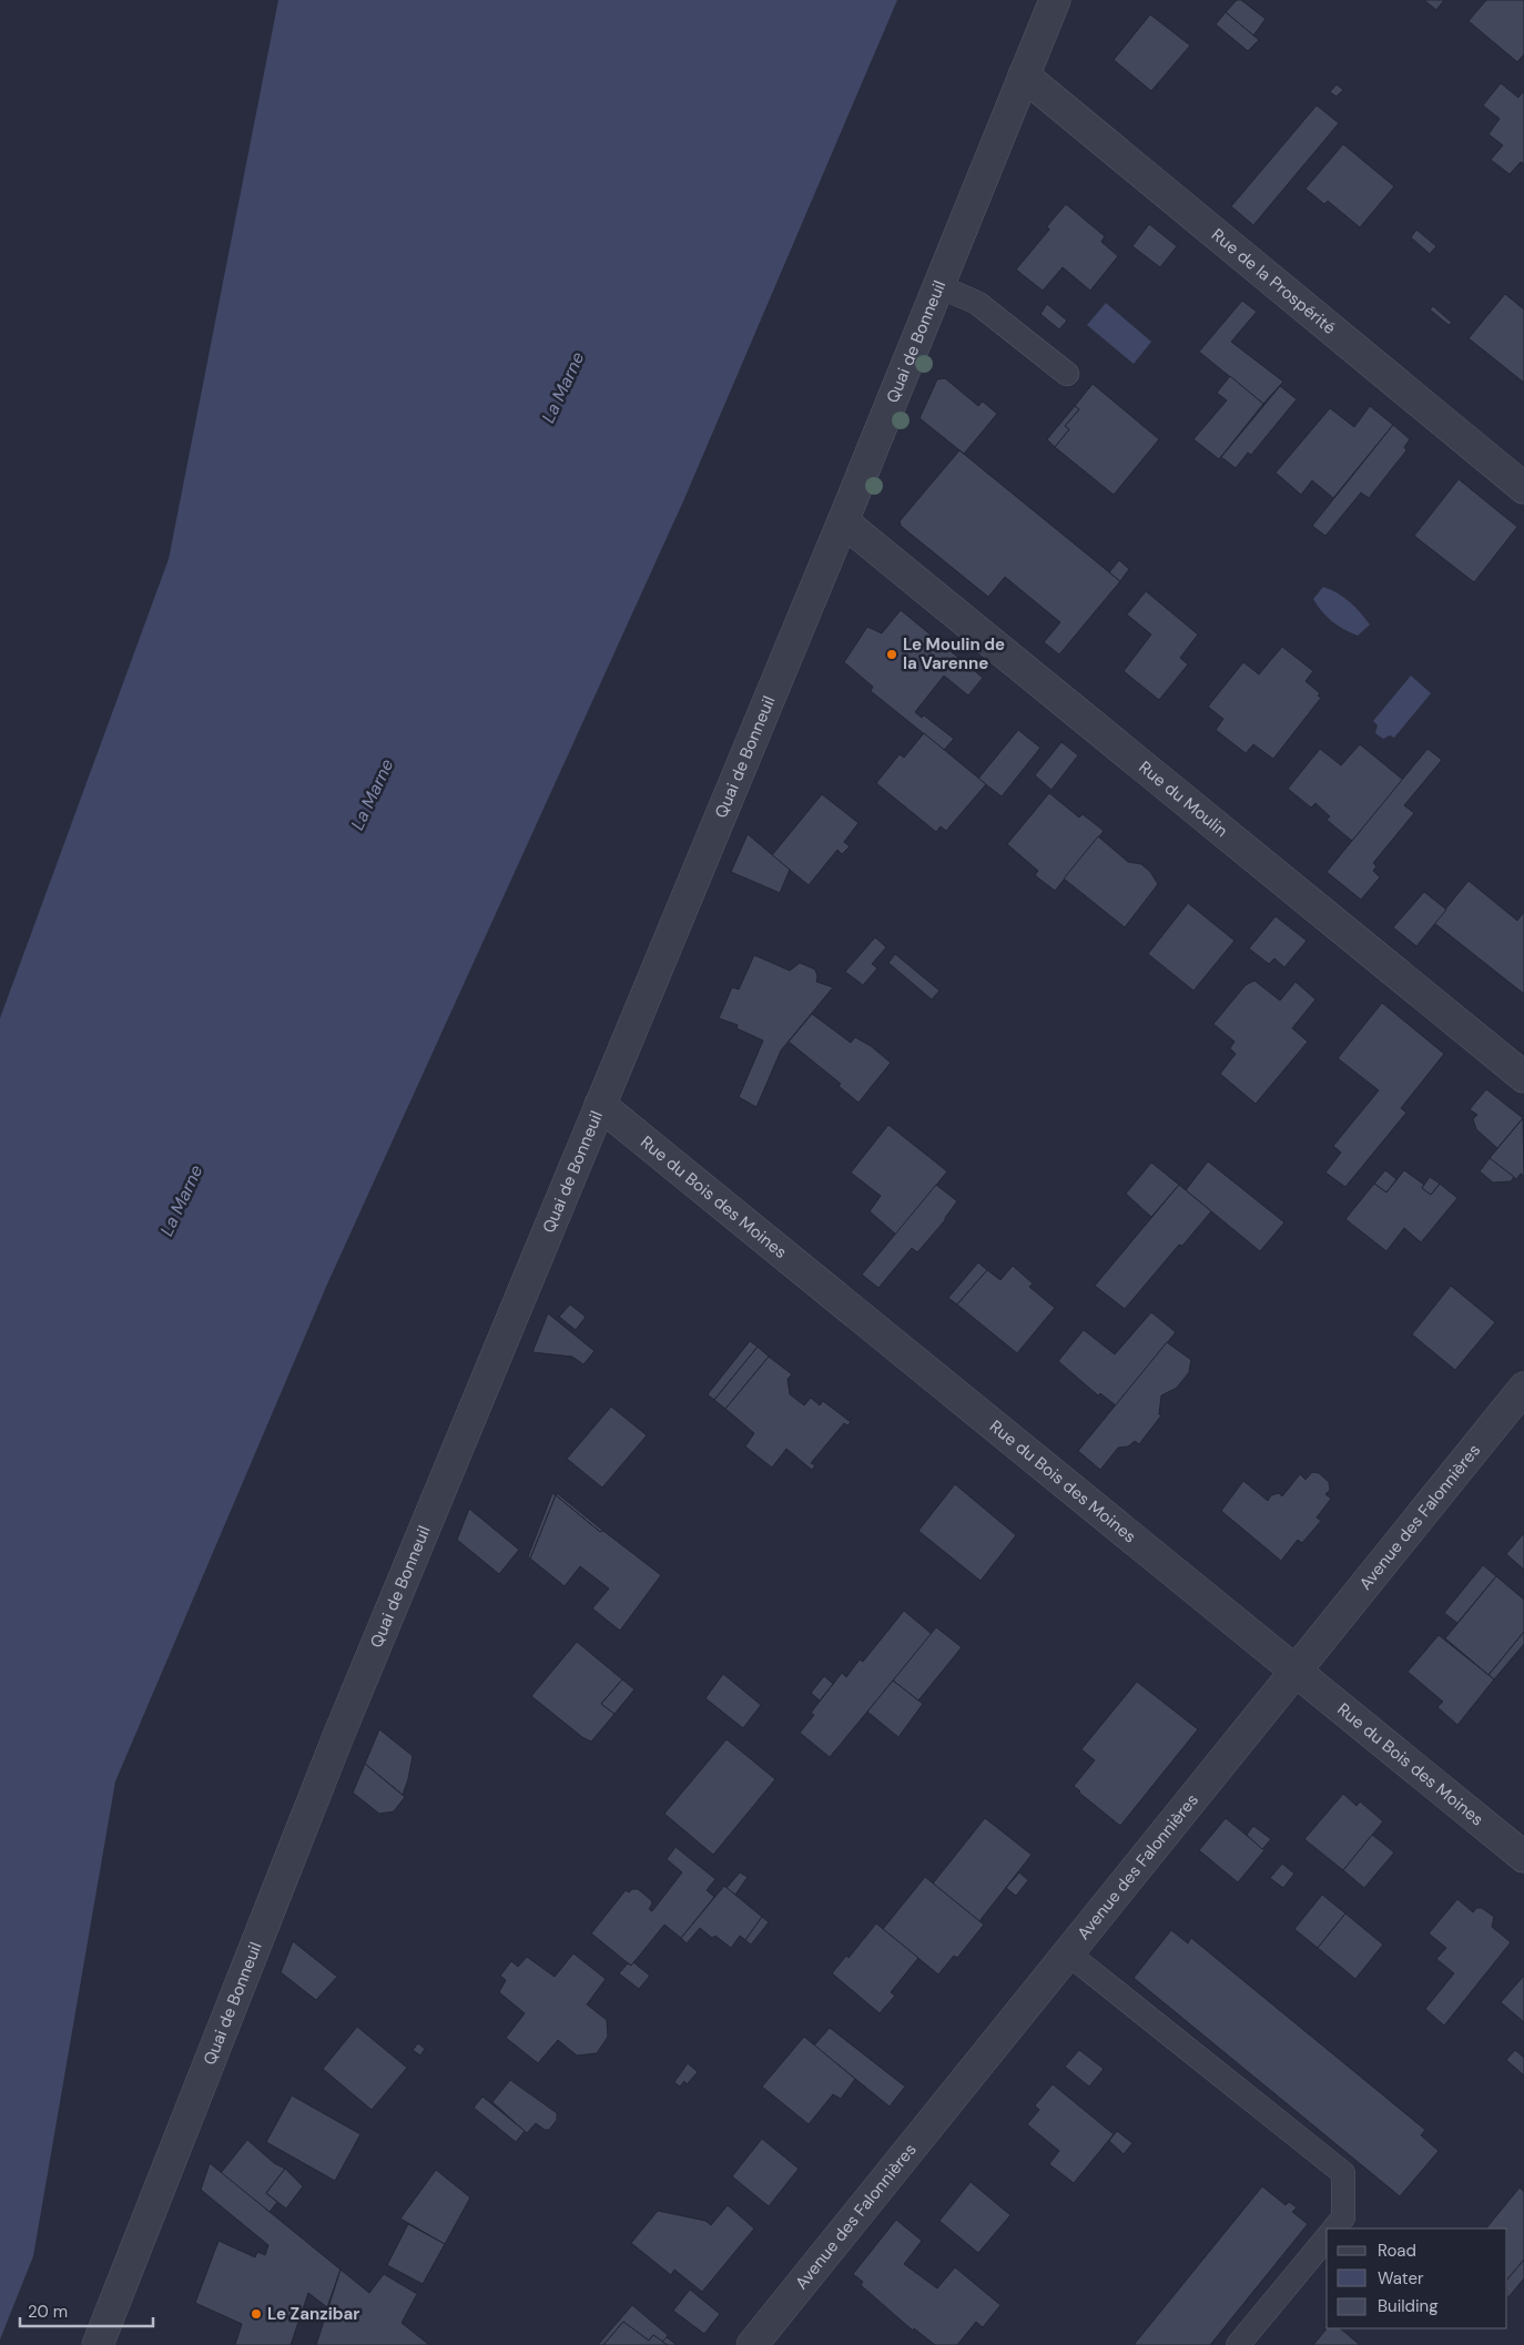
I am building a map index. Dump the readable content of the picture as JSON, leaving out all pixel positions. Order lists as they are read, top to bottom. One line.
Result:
{"streets":{"street":["Rue de la Prospérité","Quai de Bonneuil","Rue du Moulin","Rue du Bois des Moines","Avenue des Falonnières"]},"crossings":[["Rue de la Prospérité","Quai de Bonneuil"],["Quai de Bonneuil","Rue du Moulin"],["Quai de Bonneuil","Rue du Bois des Moines"],["Rue du Bois des Moines","Avenue des Falonnières"]],"water":["La Marne"],"places":["Le Moulin de la Varenne","Le Zanzibar"],"legend":["Road","Water","Building"],"scale_bar":"20 m"}
